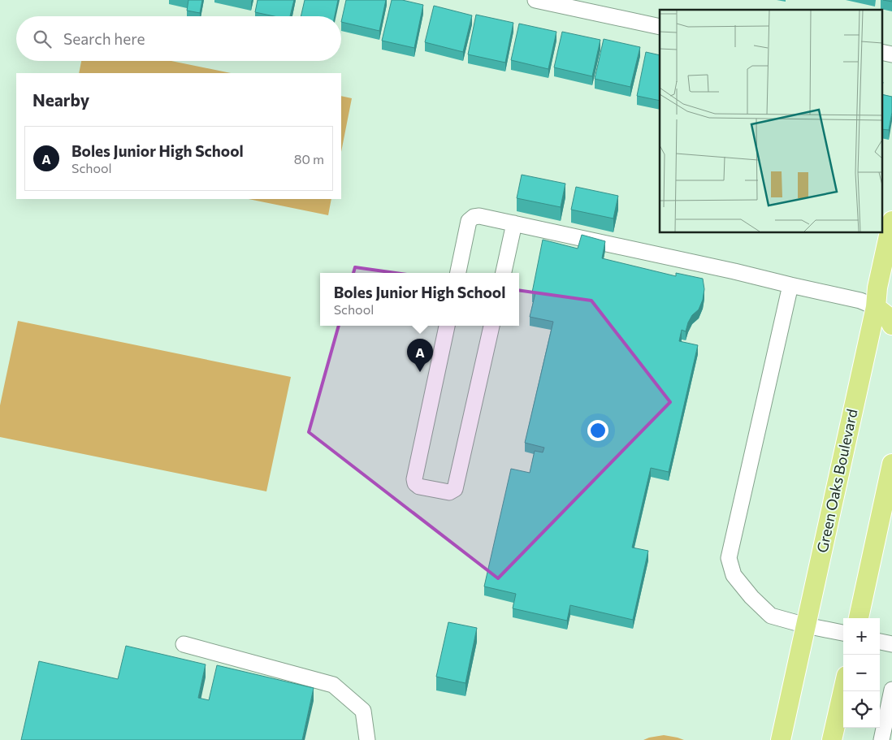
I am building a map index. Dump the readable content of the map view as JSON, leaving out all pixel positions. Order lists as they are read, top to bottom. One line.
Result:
{"streets":{"main road":["Green Oaks Boulevard"]},"page":{"search":"Search here","heading":"Nearby","list":[{"mark":"A","name":"Boles Junior High School","note":"School","value":"80 m"}],"popup":["Boles Junior High School","School"],"pins":"A","map_buttons":["+","−"]}}
